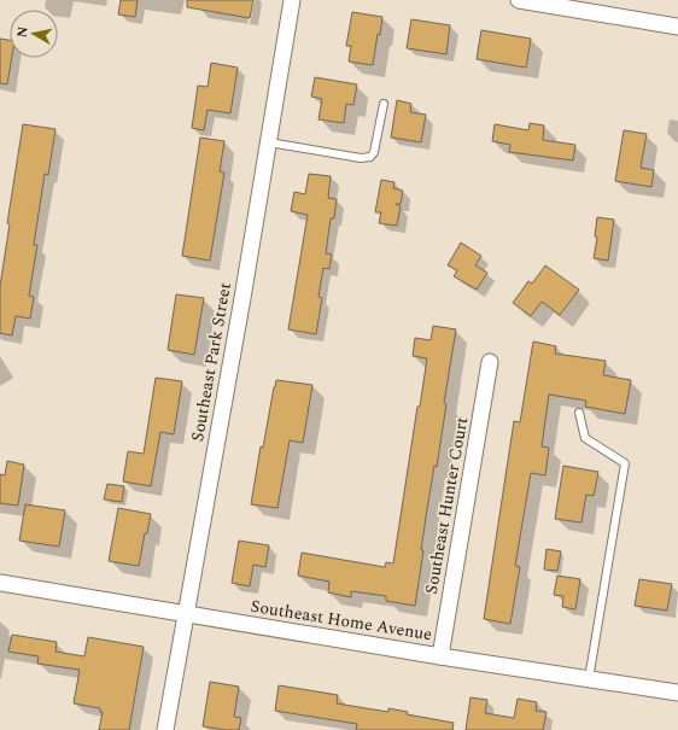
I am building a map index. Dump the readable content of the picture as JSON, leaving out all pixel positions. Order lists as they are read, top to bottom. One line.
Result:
{"streets":{"street":["Southeast Park Street","Southeast Hunter Court","Southeast Home Avenue"]},"crossings":[["Southeast Park Street","Southeast Home Avenue"],["Southeast Hunter Court","Southeast Home Avenue"]],"north":"left"}
